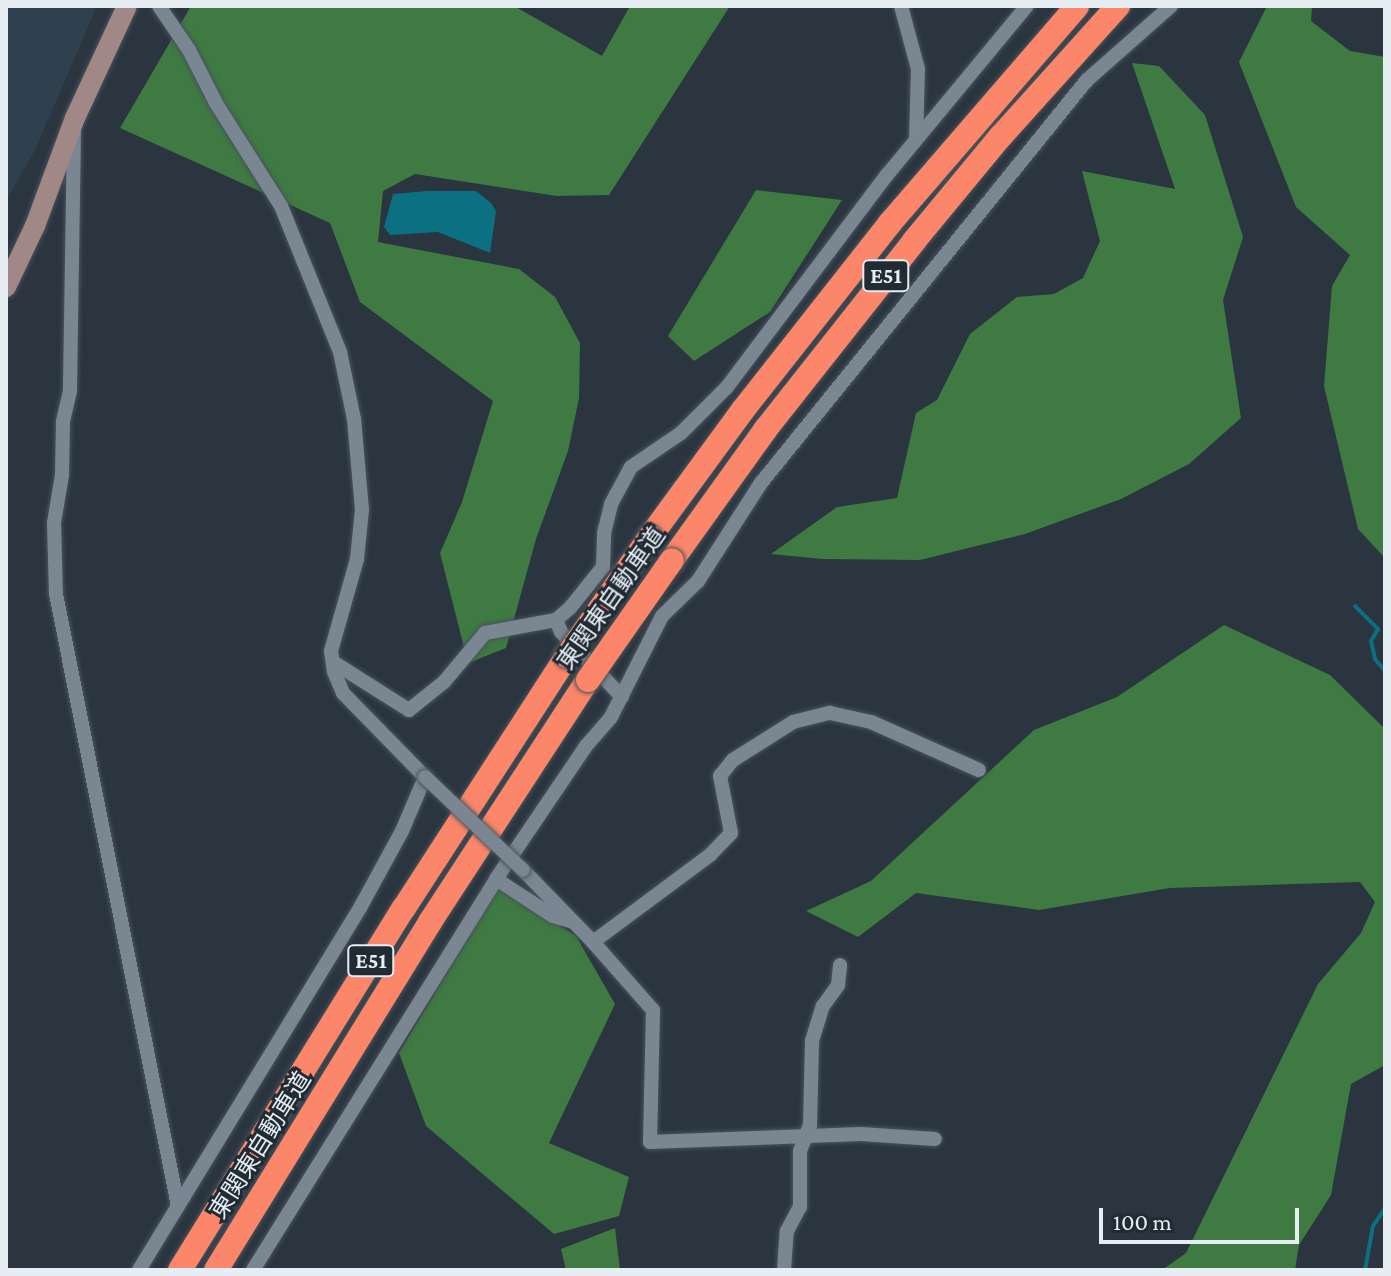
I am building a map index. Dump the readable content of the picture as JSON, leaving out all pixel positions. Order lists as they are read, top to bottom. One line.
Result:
{"streets":{"highway":["E51","東関東自動車道"]},"scale_bar":"100 m"}
